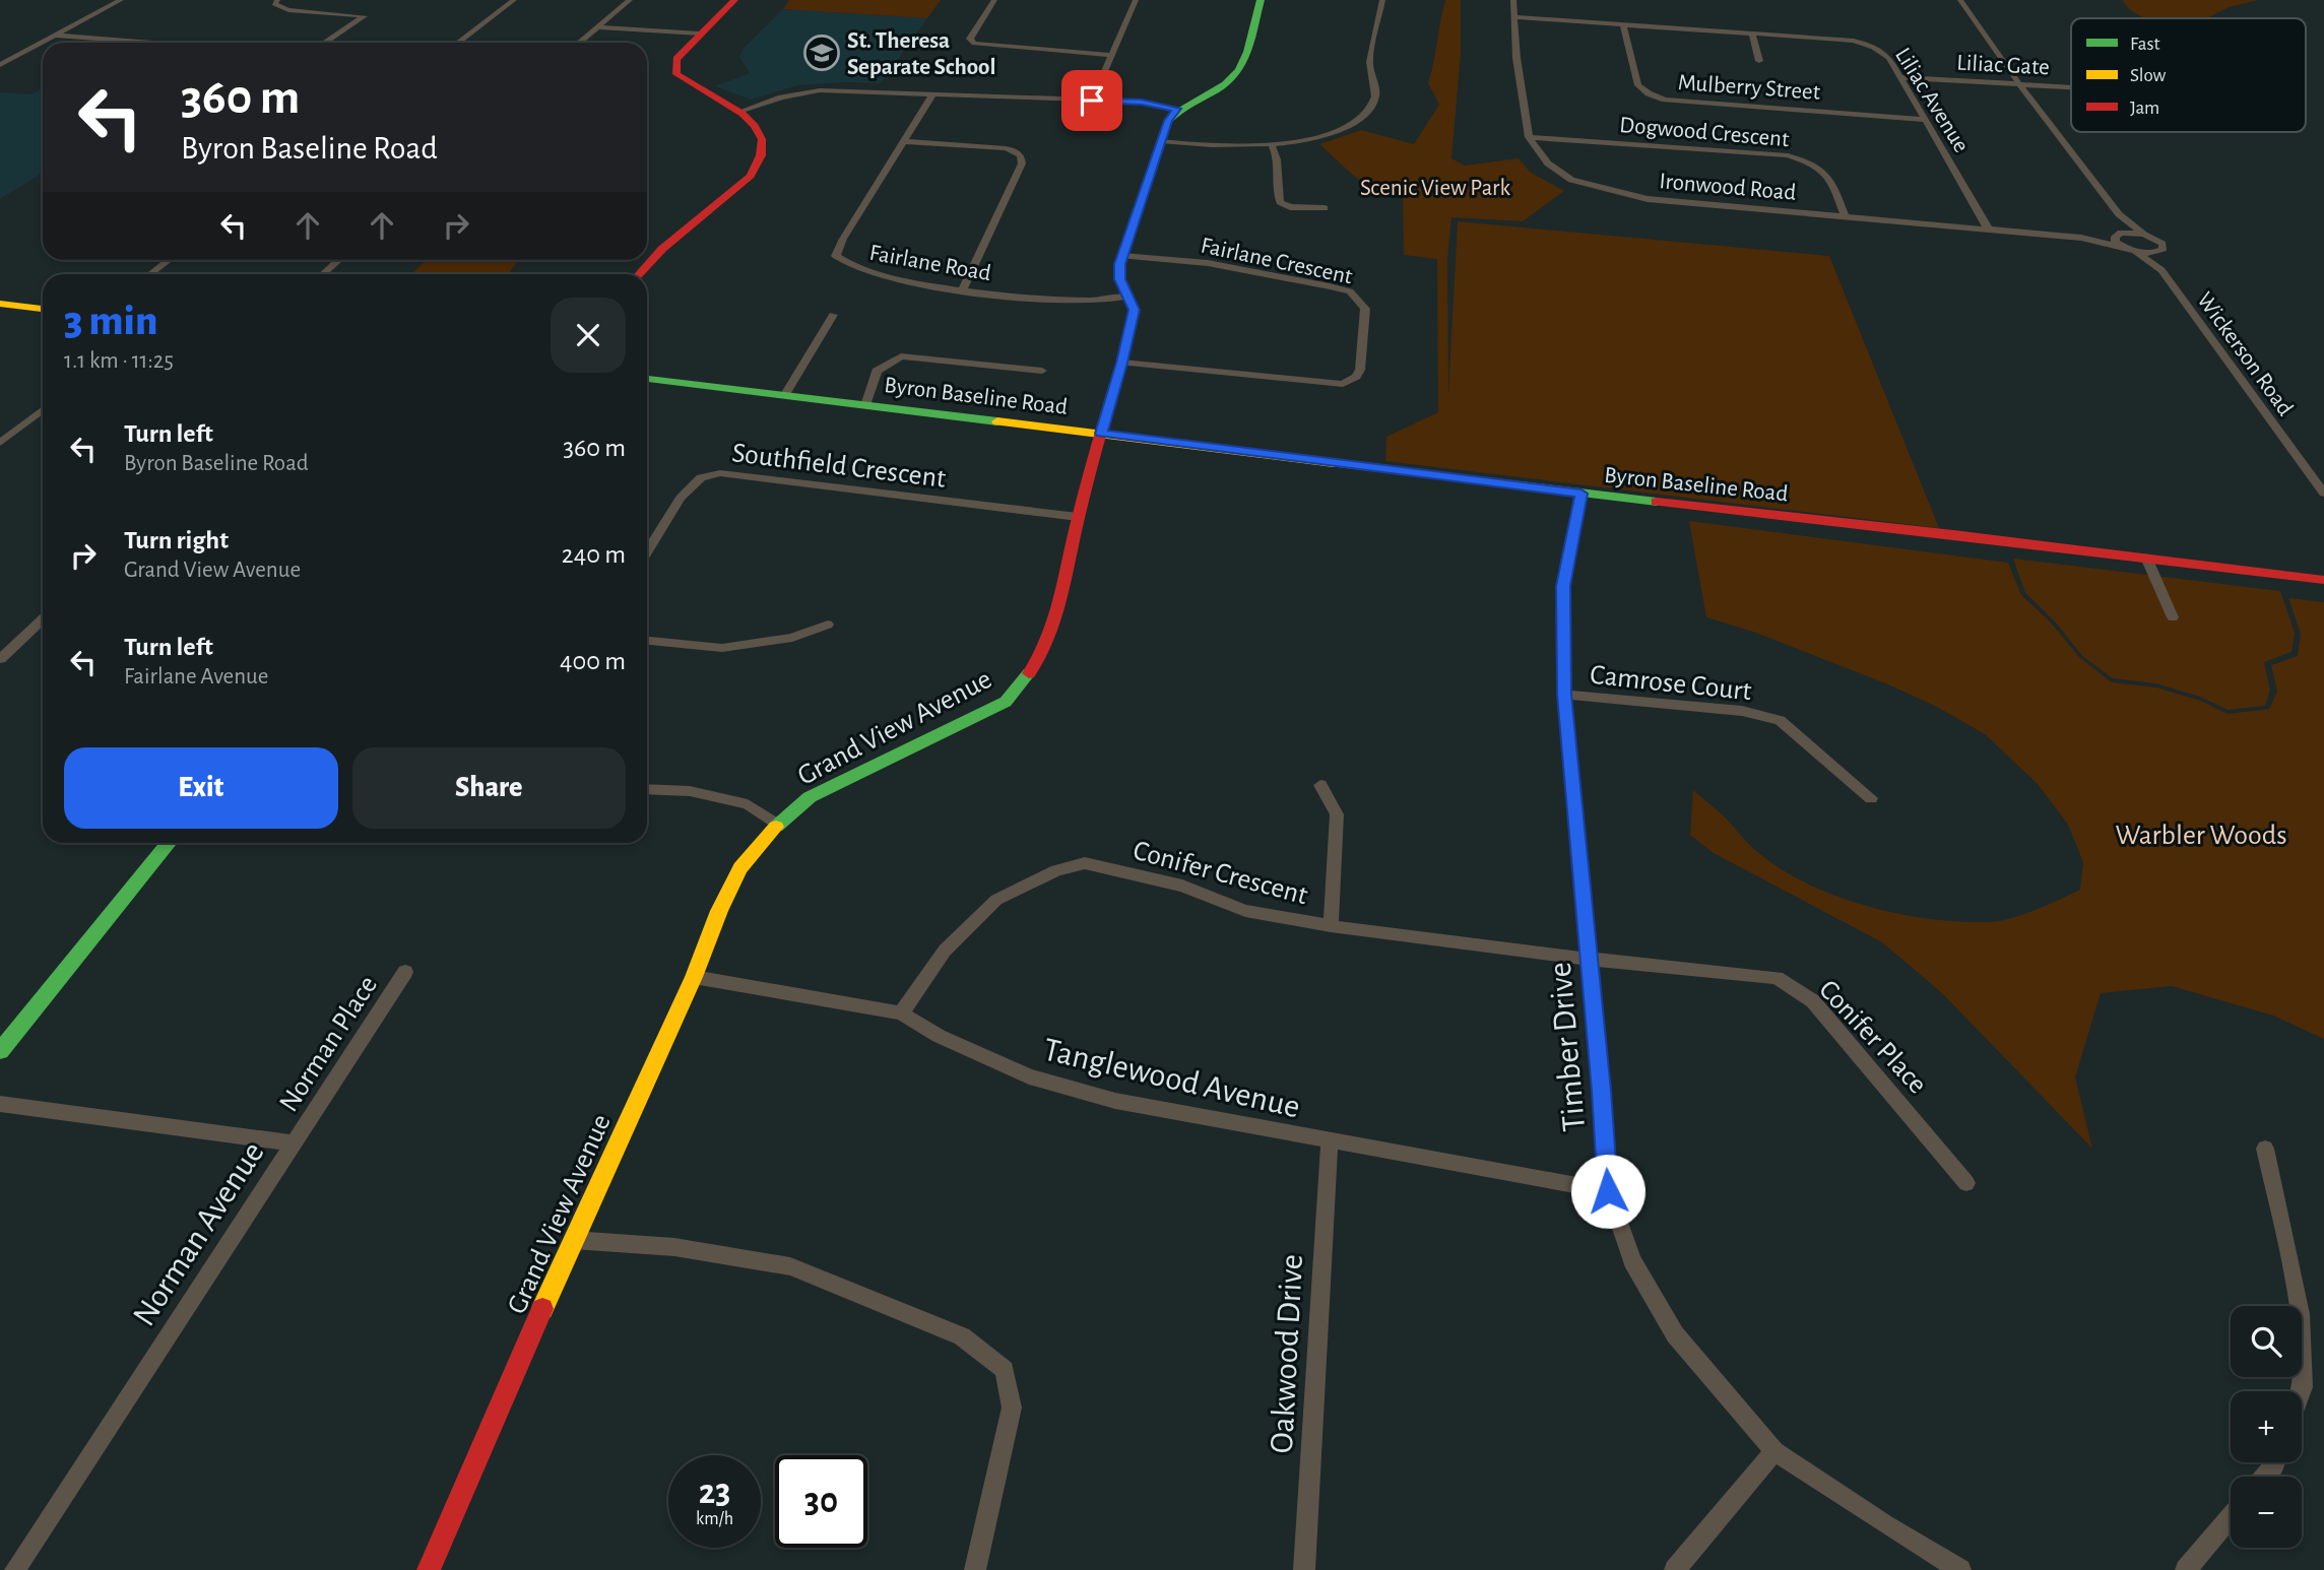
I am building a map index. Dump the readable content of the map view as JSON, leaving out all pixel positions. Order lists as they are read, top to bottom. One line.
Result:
{"streets":{"street":["Liliac Gate","Mulberry Street","Liliac Avenue","Dogwood Crescent","Ironwood Road","Fairlane Crescent","Fairlane Road","Wickerson Road","Byron Baseline Road","Southfield Crescent","Camrose Court","Grand View Avenue","Conifer Crescent","Conifer Place","Norman Place","Timber Drive","Tanglewood Avenue","Norman Avenue","Oakwood Drive"]},"crossings":[["Liliac Gate","Liliac Avenue"],["Mulberry Street","Liliac Avenue"],["Liliac Avenue","Ironwood Road"],["Dogwood Crescent","Ironwood Road"],["Ironwood Road","Wickerson Road"],["Fairlane Crescent","Grand View Avenue"],["Fairlane Road","Grand View Avenue"],["Byron Baseline Road","Grand View Avenue"],["Byron Baseline Road","Timber Drive"],["Southfield Crescent","Grand View Avenue"],["Camrose Court","Timber Drive"],["Grand View Avenue","Tanglewood Avenue"],["Conifer Crescent","Conifer Place"],["Conifer Crescent","Timber Drive"],["Conifer Crescent","Tanglewood Avenue"],["Conifer Place","Timber Drive"],["Norman Place","Norman Avenue"],["Timber Drive","Tanglewood Avenue"],["Tanglewood Avenue","Oakwood Drive"]],"parks":["Scenic View Park","Warbler Woods"],"places":{"school or university":["St. Theresa Separate School"]},"legend":["Fast","Slow","Jam"],"page":{"turn":["360 m","Byron Baseline Road"],"heading":["3 min","1.1 km · 11:25"],"list":[{"name":"Turn left","note":"Byron Baseline Road","value":"360 m"},{"name":"Turn right","note":"Grand View Avenue","value":"240 m"},{"name":"Turn left","note":"Fairlane Avenue","value":"400 m"}],"buttons":["Exit","Share"],"map_buttons":["+","−"],"speed":"23 km/h","limit":"30"}}
